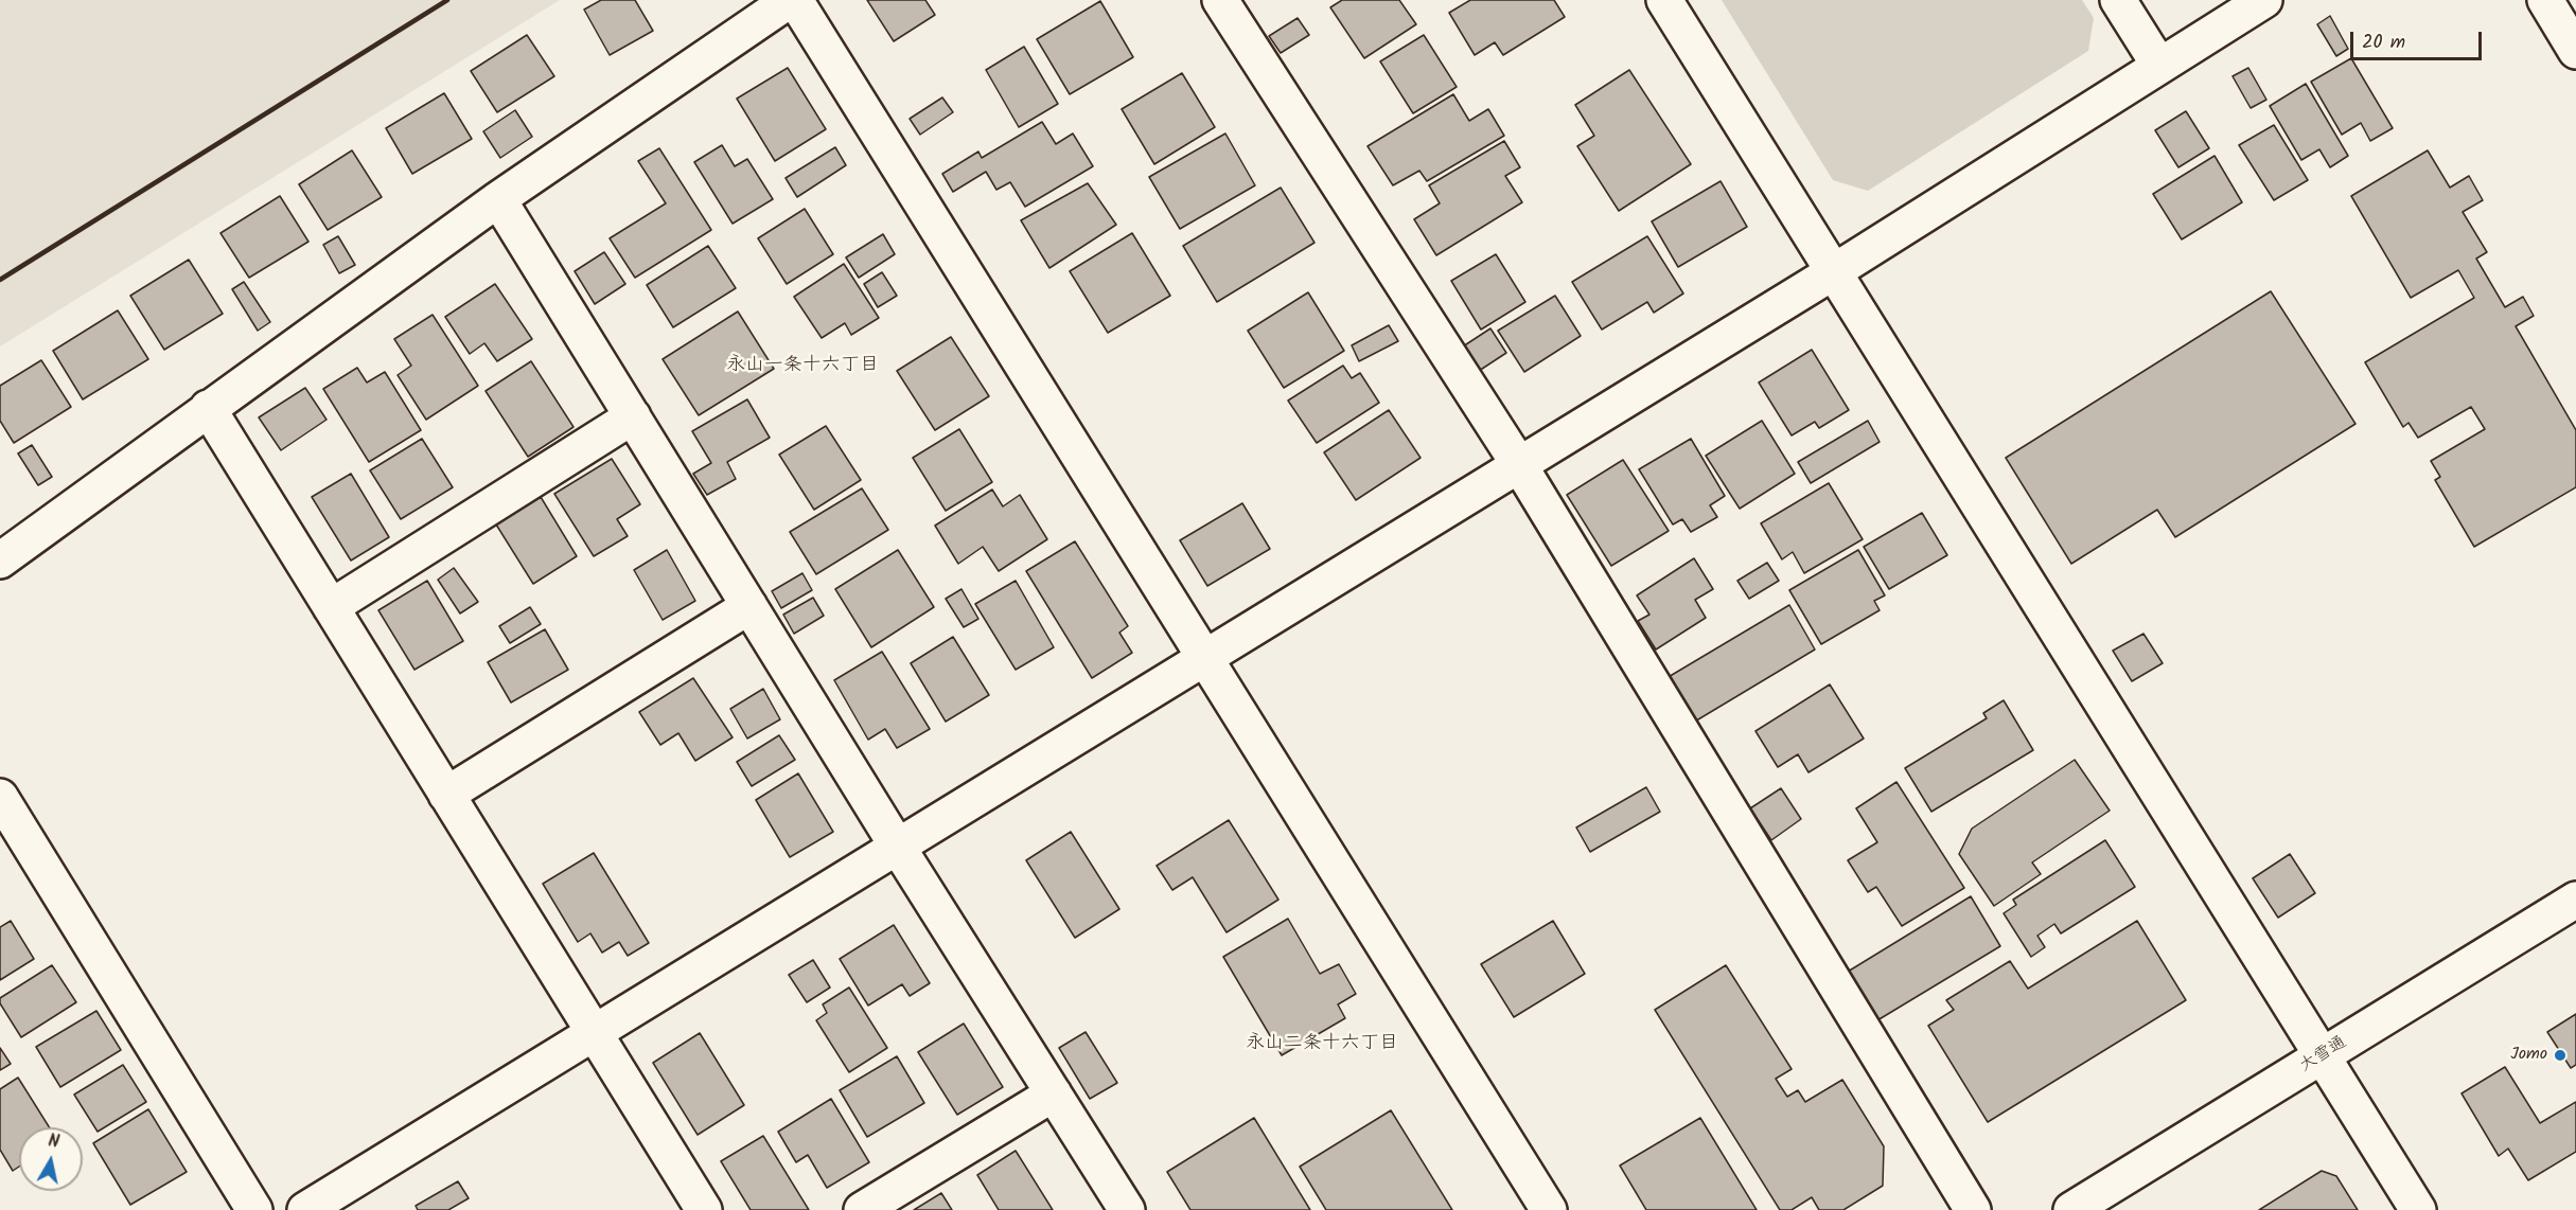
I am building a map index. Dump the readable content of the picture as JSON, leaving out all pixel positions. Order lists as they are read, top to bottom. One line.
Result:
{"streets":{"main road":["大雪通"]},"districts":["永山一条十六丁目","永山二条十六丁目"],"places":["Jomo"],"scale_bar":"20 m","north":"top"}
